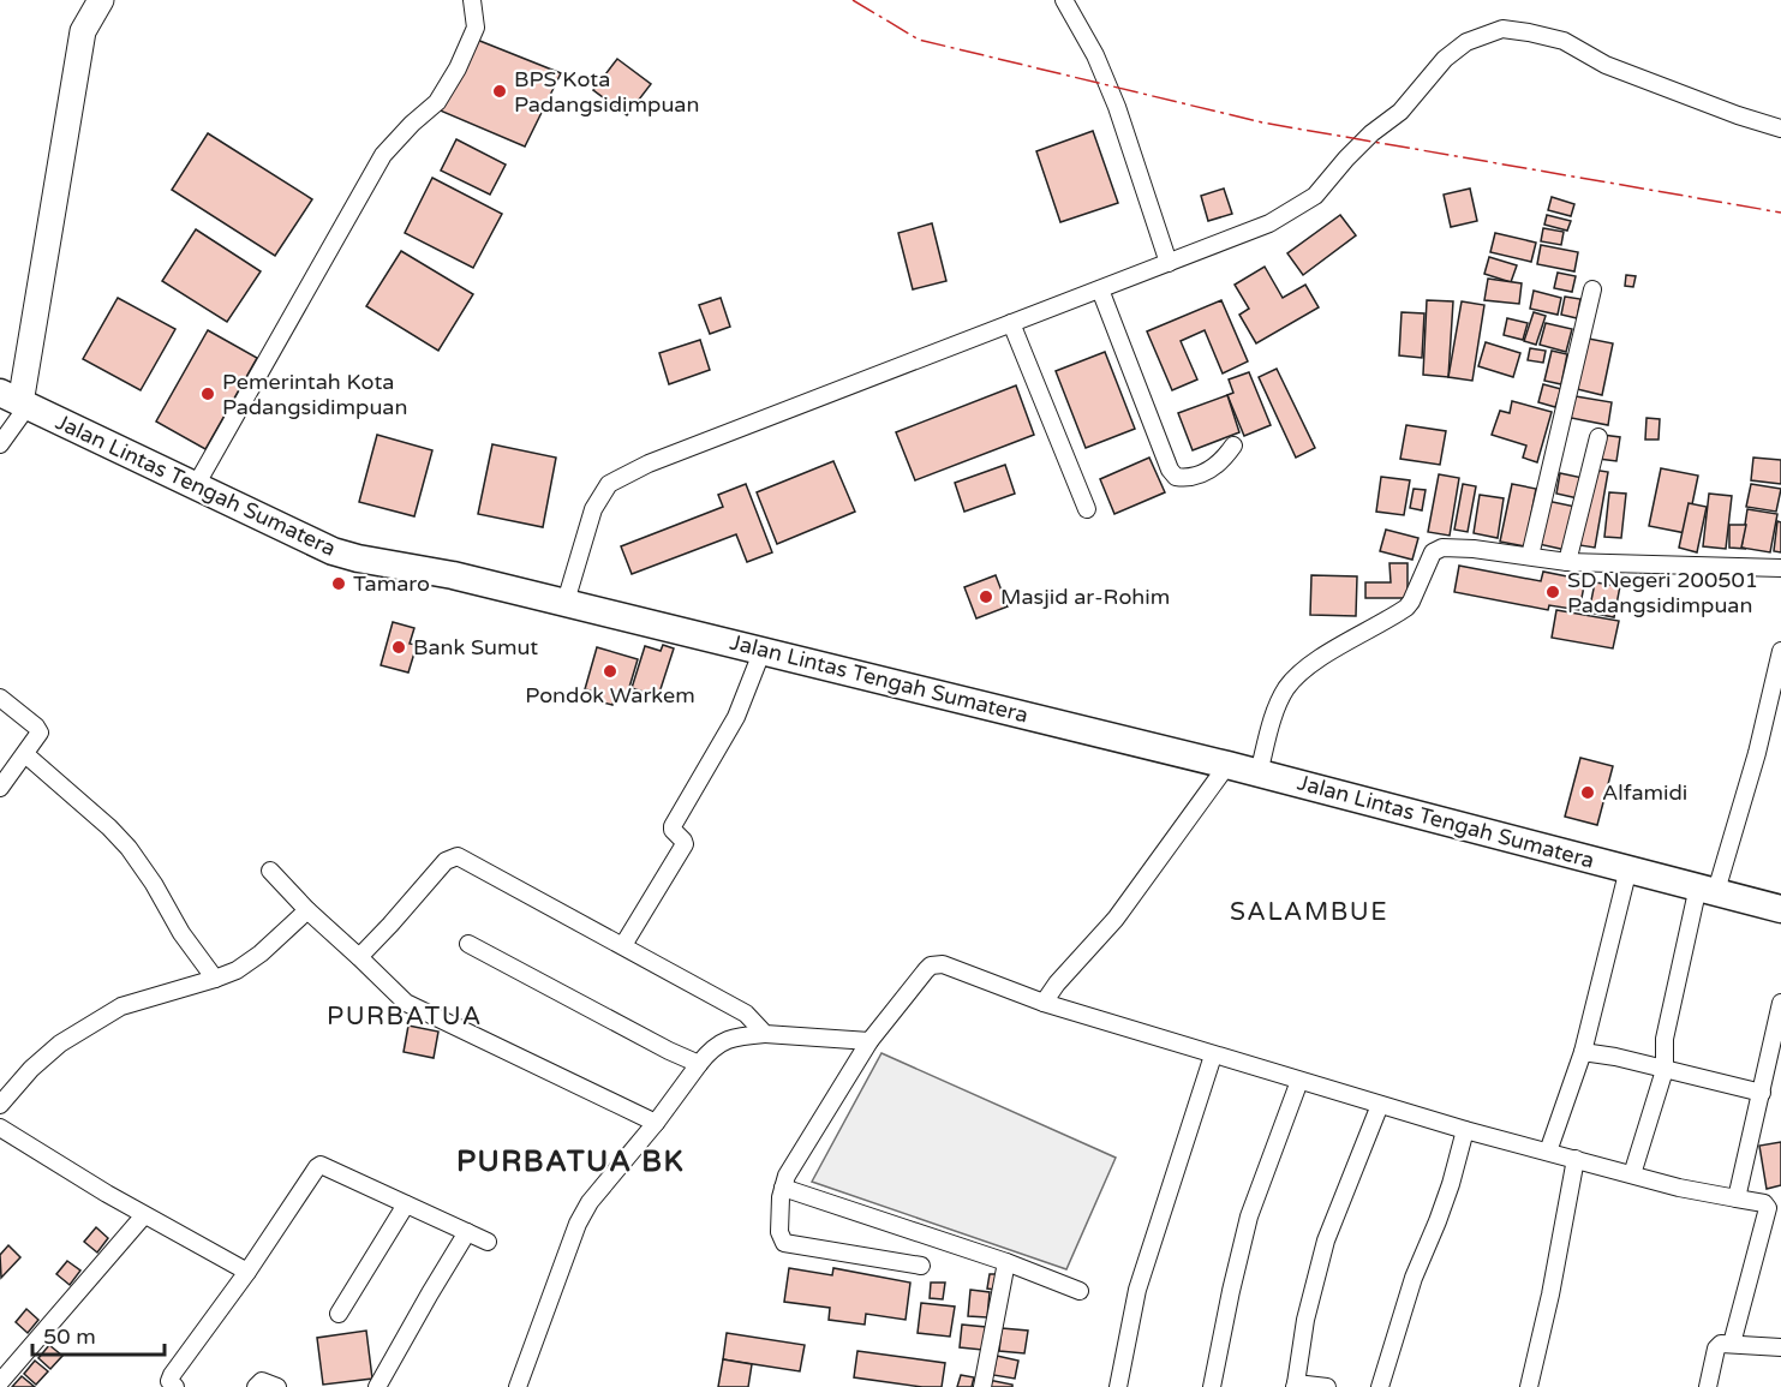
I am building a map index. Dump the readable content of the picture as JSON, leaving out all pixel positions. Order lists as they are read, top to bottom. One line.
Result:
{"streets":{"highway":["Jalan Lintas Tengah Sumatera"]},"districts":["SALAMBUE","PURBATUA","PURBATUA BK"],"places":["BPS Kota Padangsidimpuan","Pemerintah Kota Padangsidimpuan","Tamaro","SD Negeri 200501 Padangsidimpuan","Masjid ar-Rohim","Bank Sumut","Pondok Warkem","Alfamidi"],"scale_bar":"50 m"}
